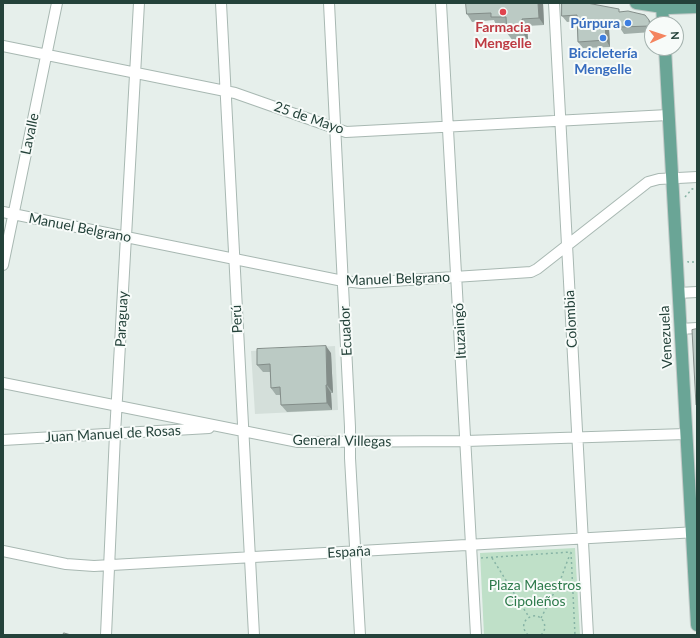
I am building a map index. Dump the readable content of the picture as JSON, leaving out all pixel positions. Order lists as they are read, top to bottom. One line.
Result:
{"streets":{"main road":["Venezuela"],"street":["25 de Mayo","Lavalle","Manuel Belgrano","Paraguay","Perú","Colombia","Ecuador","Ituzaingó","Juan Manuel de Rosas","General Villegas","España"]},"crossings":[["25 de Mayo","Lavalle"],["25 de Mayo","Paraguay"],["25 de Mayo","Perú"],["25 de Mayo","Colombia"],["25 de Mayo","Ecuador"],["25 de Mayo","Ituzaingó"],["25 de Mayo","Venezuela"],["Lavalle","Manuel Belgrano"],["Manuel Belgrano","Paraguay"],["Manuel Belgrano","Perú"],["Manuel Belgrano","Colombia"],["Manuel Belgrano","Ecuador"],["Manuel Belgrano","Ituzaingó"],["Manuel Belgrano","Venezuela"],["Paraguay","Juan Manuel de Rosas"],["Paraguay","General Villegas"],["Paraguay","España"],["Perú","General Villegas"],["Perú","España"],["Colombia","General Villegas"],["Colombia","España"],["Ecuador","General Villegas"],["Ecuador","España"],["Ituzaingó","General Villegas"],["Ituzaingó","España"],["Venezuela","General Villegas"],["Venezuela","España"],["Juan Manuel de Rosas","General Villegas"]],"parks":["Plaza Maestros Cipoleños"],"places":["Farmacia Mengelle","Púrpura","Bicicletería Mengelle"],"north":"right"}
